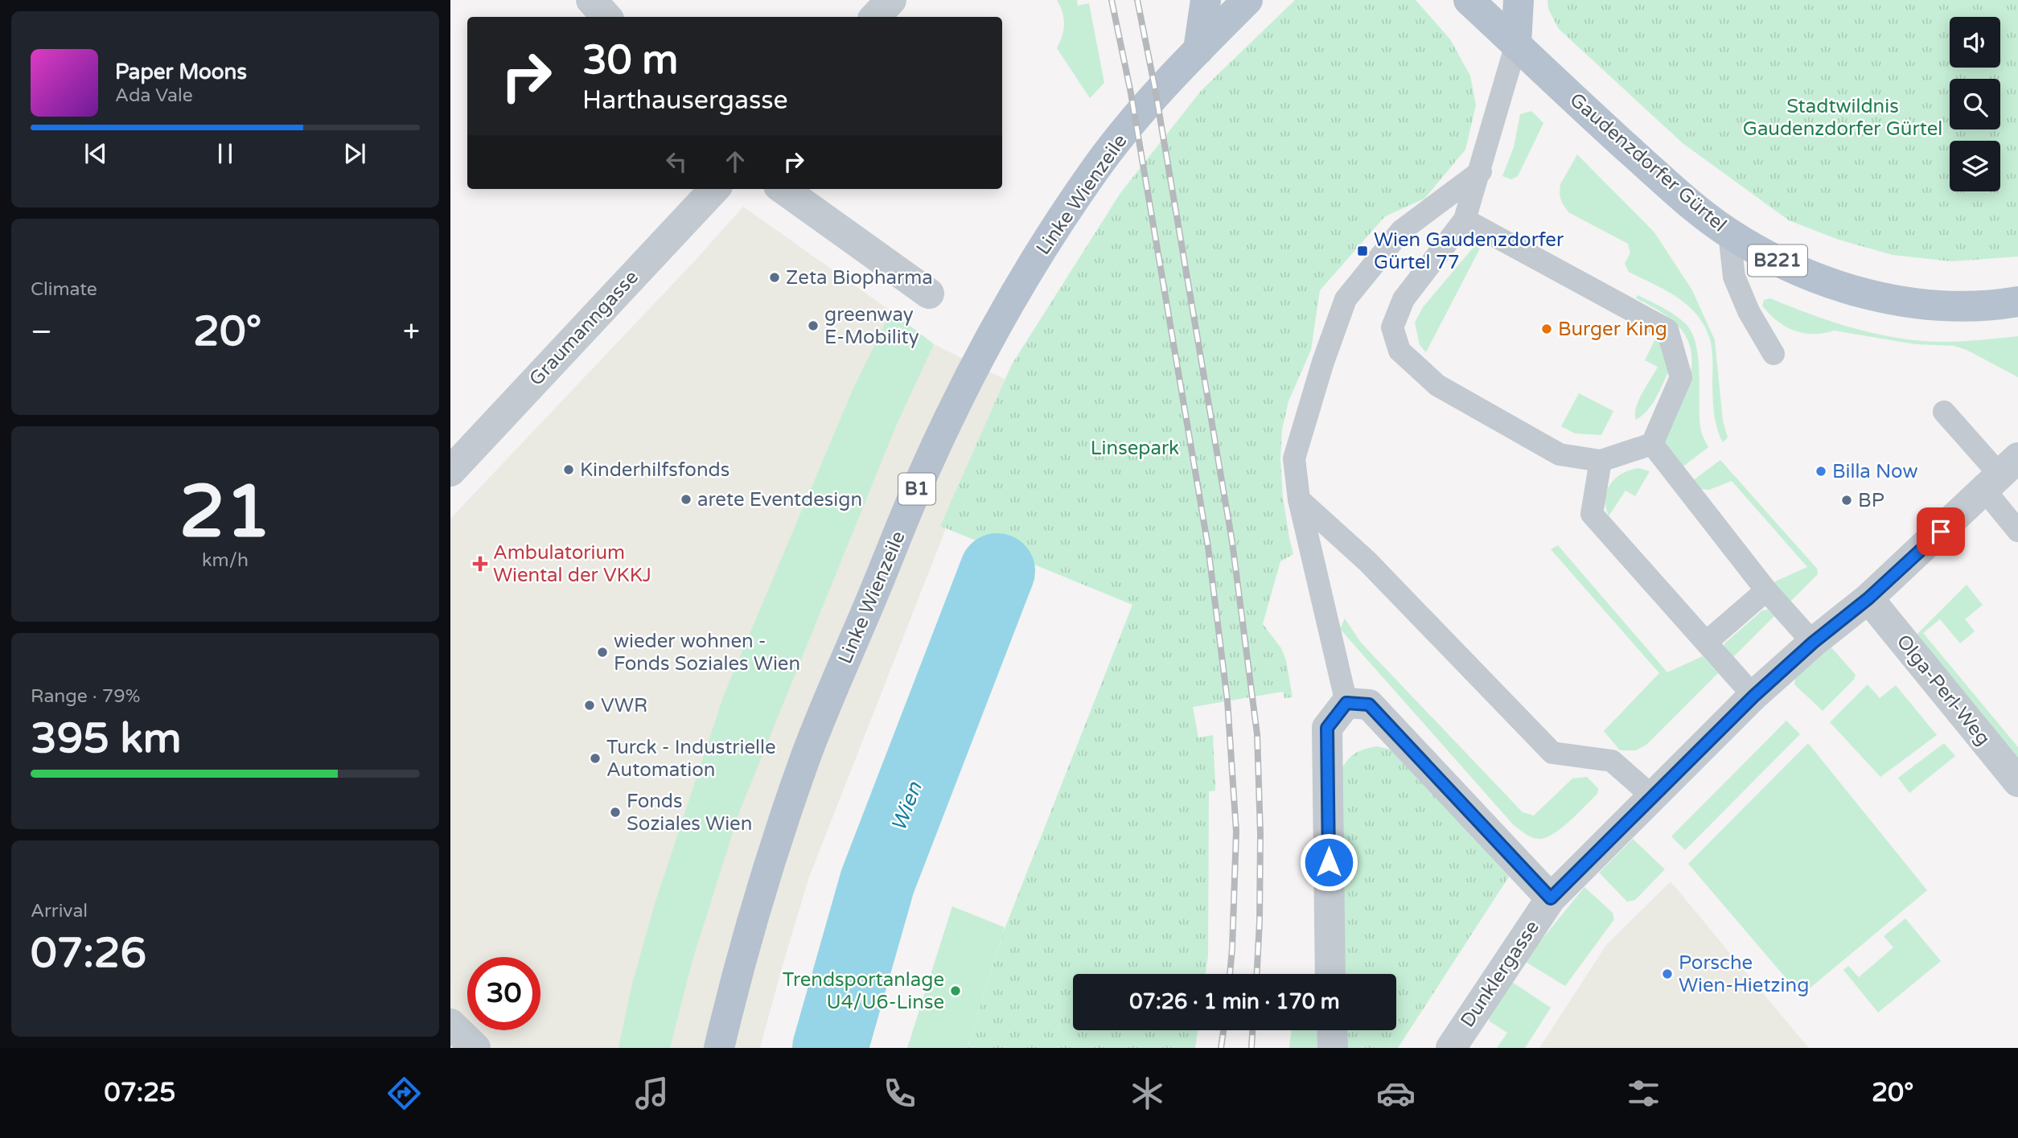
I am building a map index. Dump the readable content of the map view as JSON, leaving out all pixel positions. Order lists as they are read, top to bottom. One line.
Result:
{"streets":{"main road":["Gaudenzdorfer Gürtel","Linke Wienzeile","B221","B1"],"street":["Graumanngasse","Olga-Perl-Weg","Dunklergasse"]},"crossings":[["Olga-Perl-Weg","Dunklergasse"]],"water":["Wien"],"parks":["Stadtwildnis Gaudenzdorfer Gürtel","Linsepark"],"places":{"transit":["Wien Gaudenzdorfer Gürtel 77"],"other":["Zeta Biopharma","greenway E-Mobility","Burger King","Kinderhilfsfonds","Billa Now","arete Eventdesign","BP","wieder wohnen - Fonds Soziales Wien","VWR","Turck - Industrielle Automation","Fonds Soziales Wien","Porsche Wien-Hietzing","Trendsportanlage U4/U6-Linse"],"health":["Ambulatorium Wiental der VKKJ"]},"page":{"turn":["30 m","Harthausergasse"],"song":["Paper Moons","Ada Vale"],"tile":["Climate",["21","km/h"],["Range · 79%","395 km"],["Arrival","07:26"]],"heat":["−","20°","+"],"limit":"30","trip":"07:26 · 1 min · 170 m","tabs":["07:25","20°"]}}
